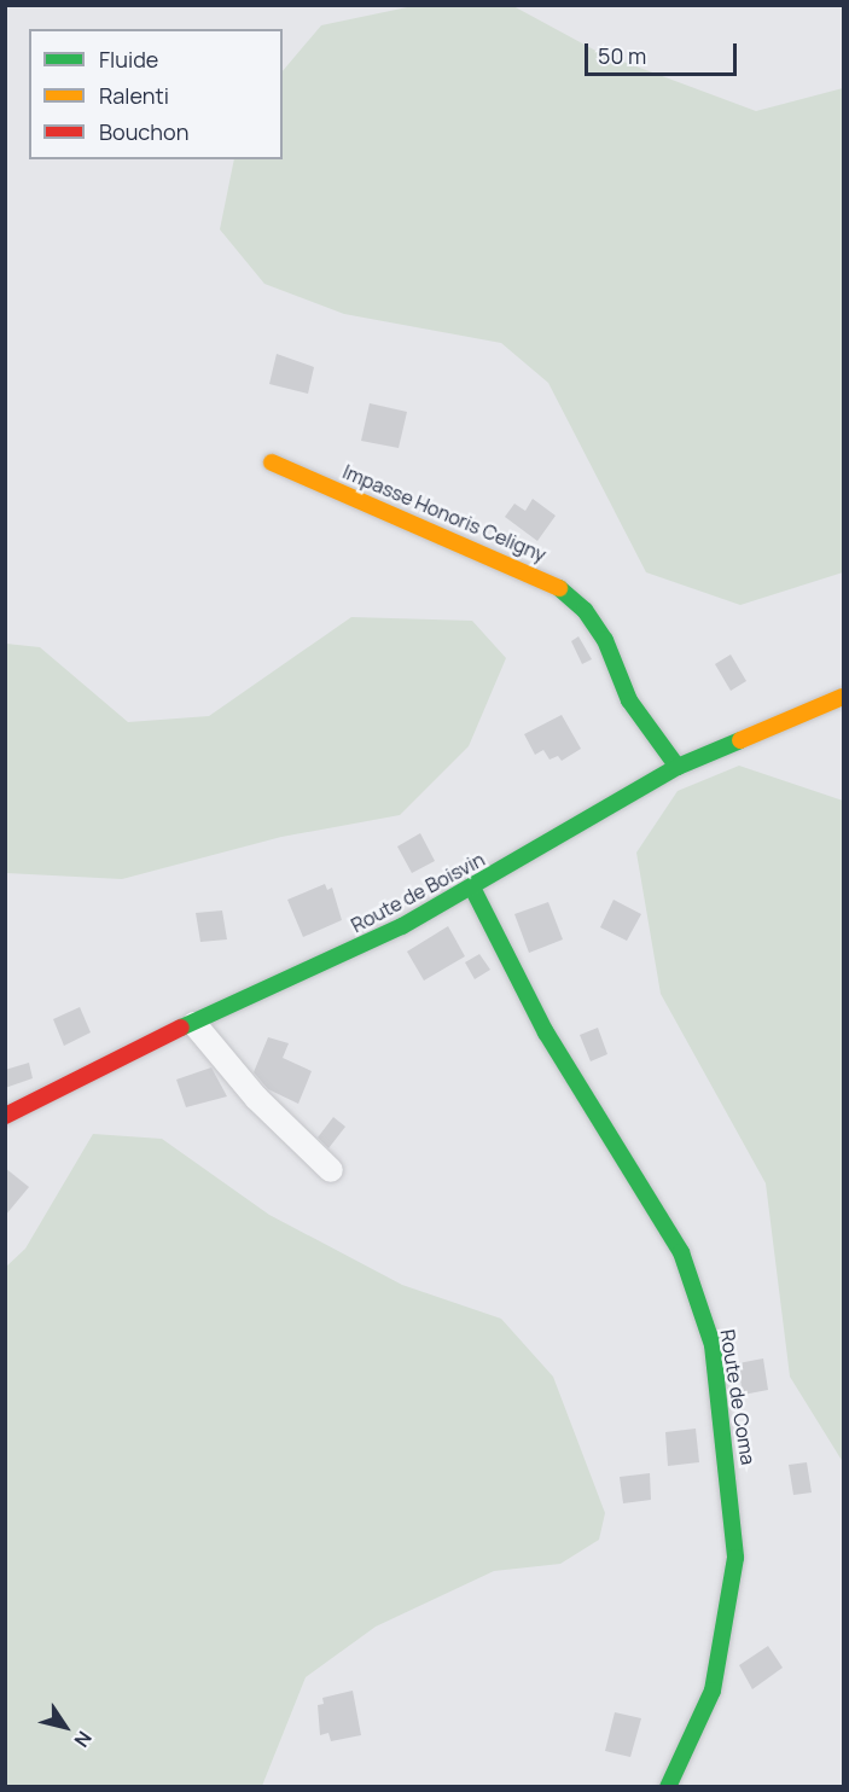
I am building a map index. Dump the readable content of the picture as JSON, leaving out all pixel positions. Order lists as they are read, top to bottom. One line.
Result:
{"streets":{"street":["Impasse Honoris Celigny","Route de Boisvin","Route de Coma"]},"crossings":[["Impasse Honoris Celigny","Route de Boisvin"],["Route de Boisvin","Route de Coma"]],"legend":["Fluide","Ralenti","Bouchon"],"scale_bar":"50 m","north":"bottom right"}
